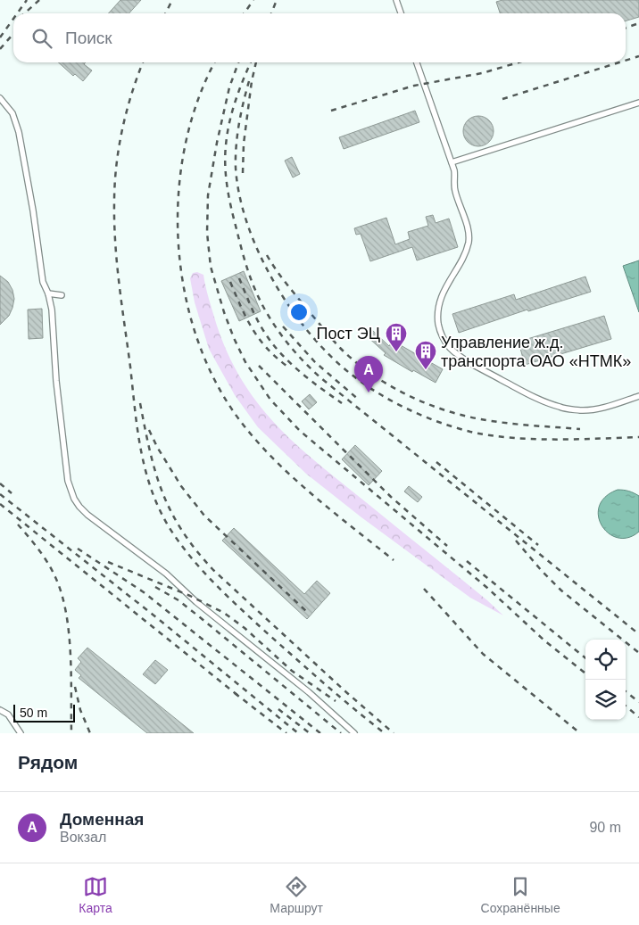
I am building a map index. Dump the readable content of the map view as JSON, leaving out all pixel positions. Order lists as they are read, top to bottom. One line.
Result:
{"places":{"building":["Пост ЭЦ","Управление ж.д. транспорта ОАО «НТМК»"]},"scale_bar":"50 m","page":{"search":"Поиск","pins":"A","scale":"50 m","heading":"Рядом","list":[{"mark":"A","name":"Доменная","note":"Вокзал","value":"90 m"}],"nav":["Карта","Маршрут","Сохранённые"]}}
